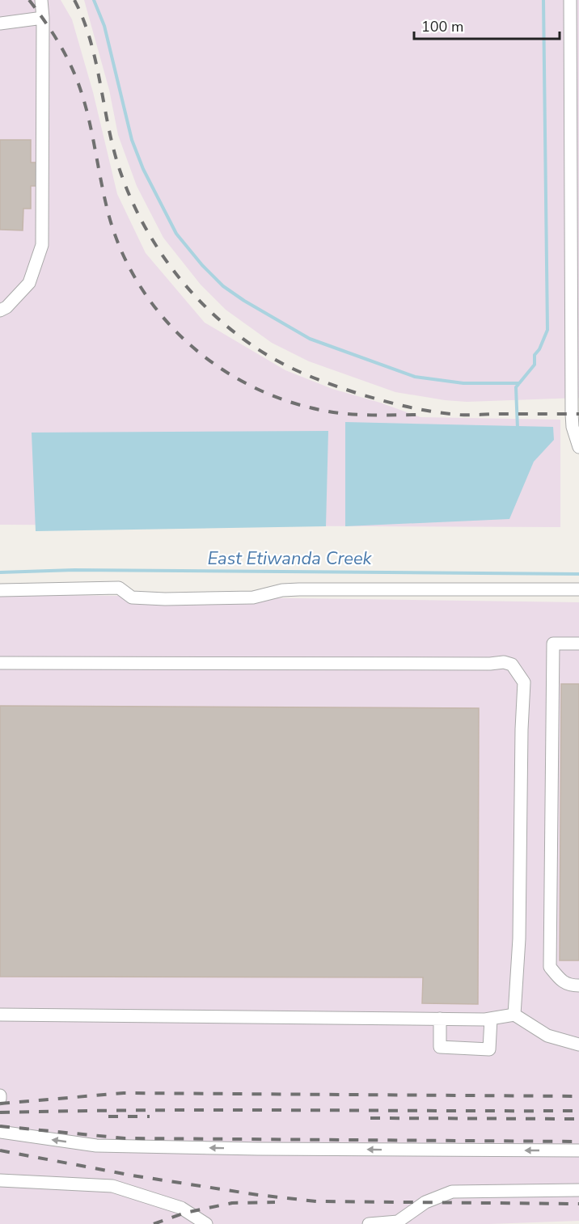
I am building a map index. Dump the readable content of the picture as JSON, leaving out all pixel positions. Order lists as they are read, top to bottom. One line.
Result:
{"water":["East Etiwanda Creek"],"scale_bar":"100 m"}
